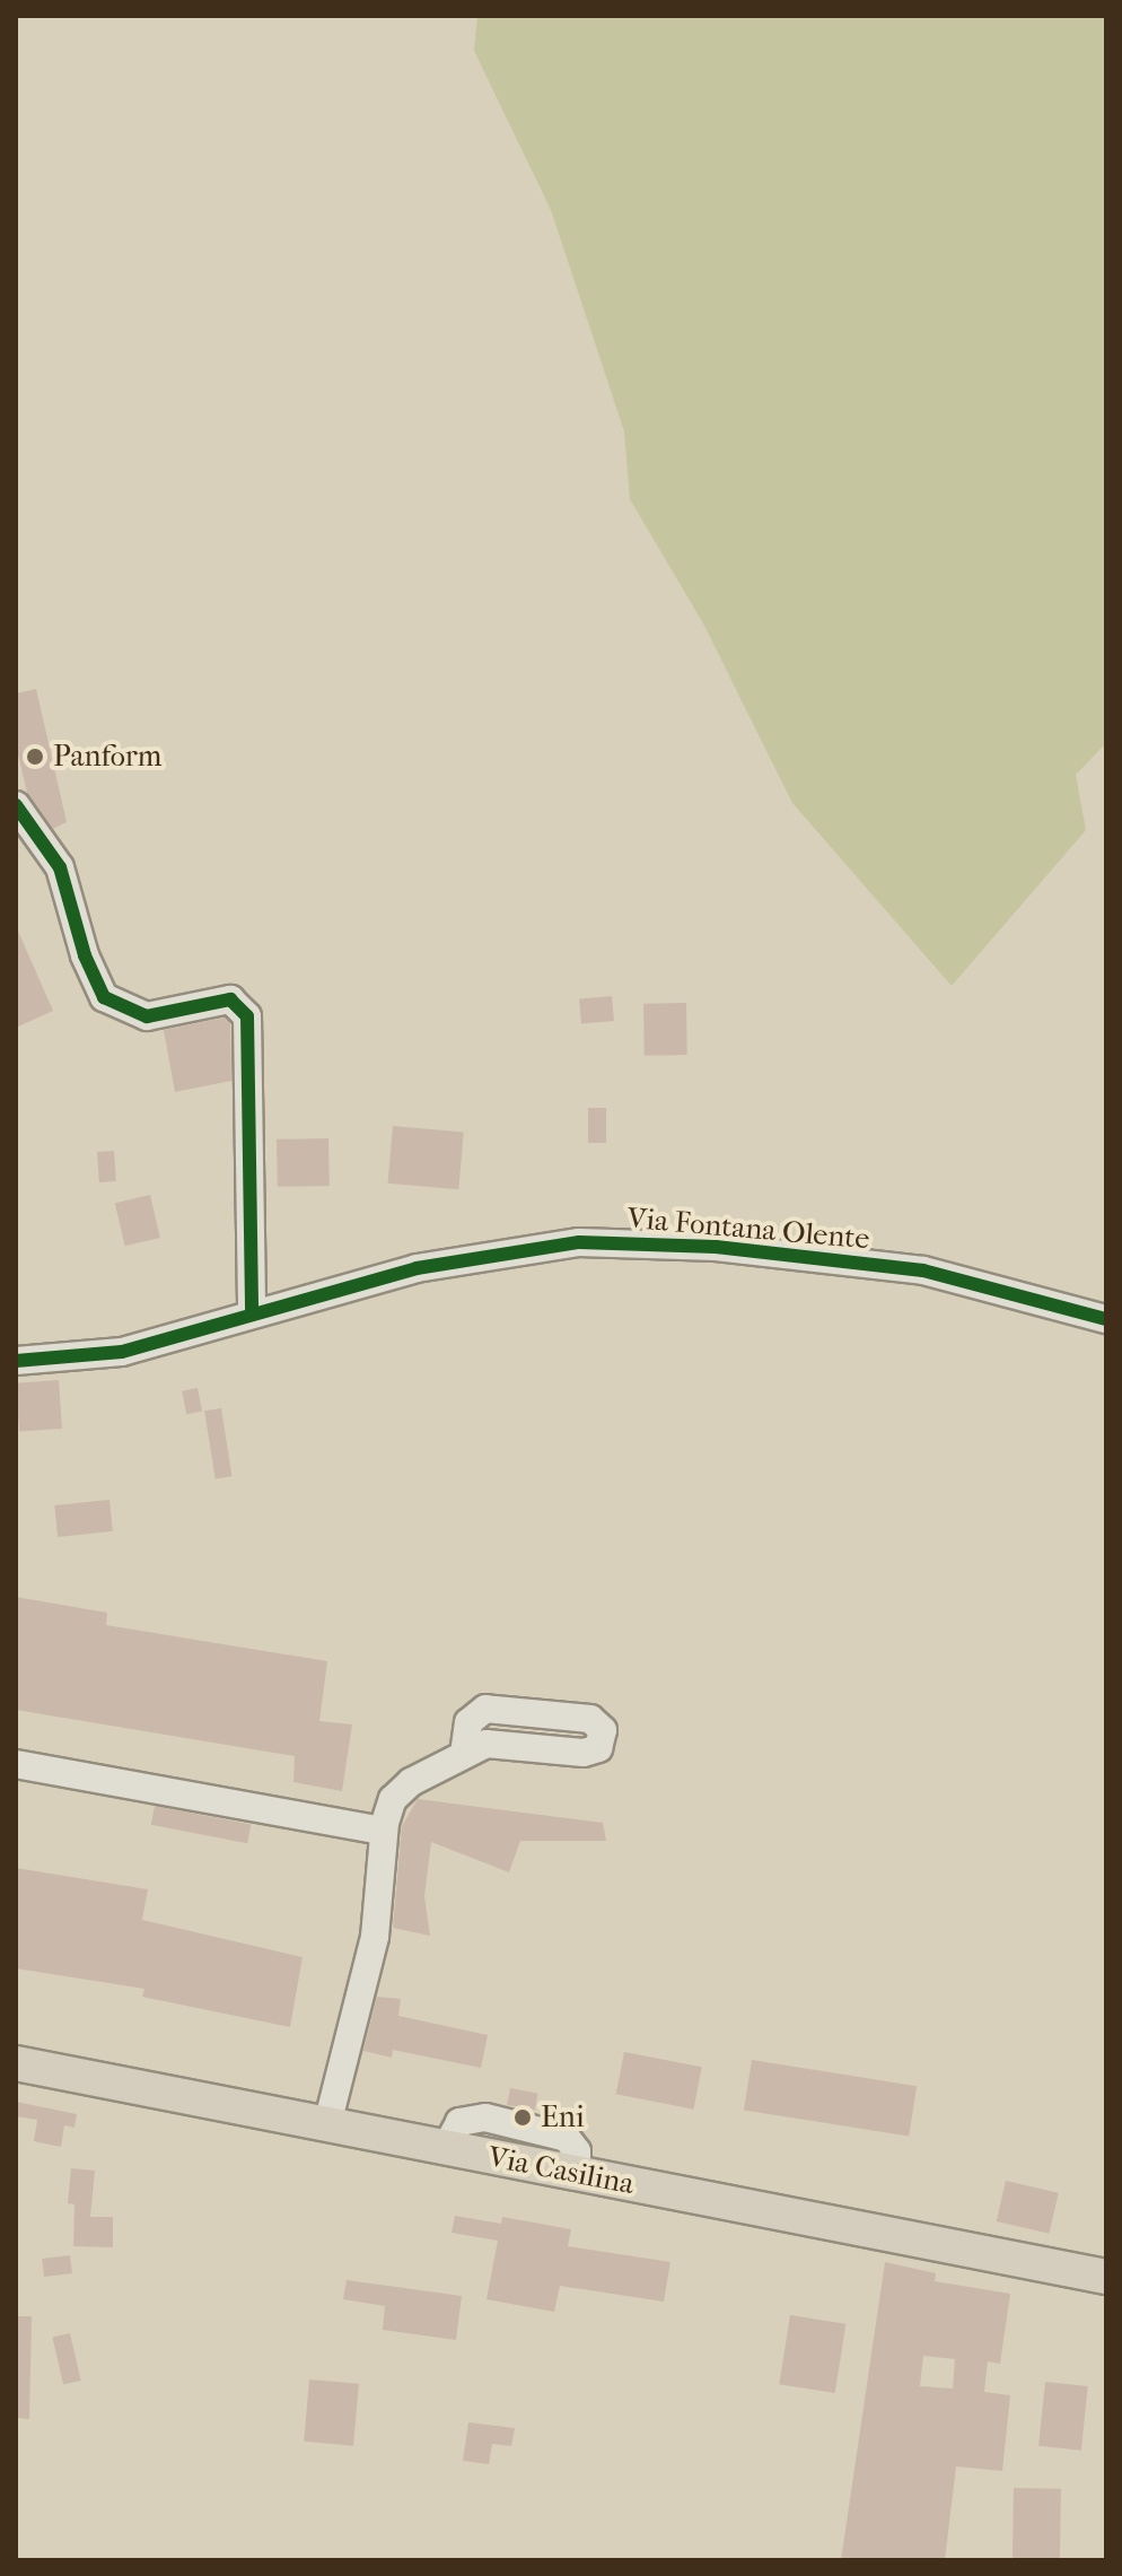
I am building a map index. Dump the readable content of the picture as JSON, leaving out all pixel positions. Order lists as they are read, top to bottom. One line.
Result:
{"streets":{"main road":["Via Casilina"],"street":["Via Fontana Olente"]},"places":["Panform","Eni"]}
